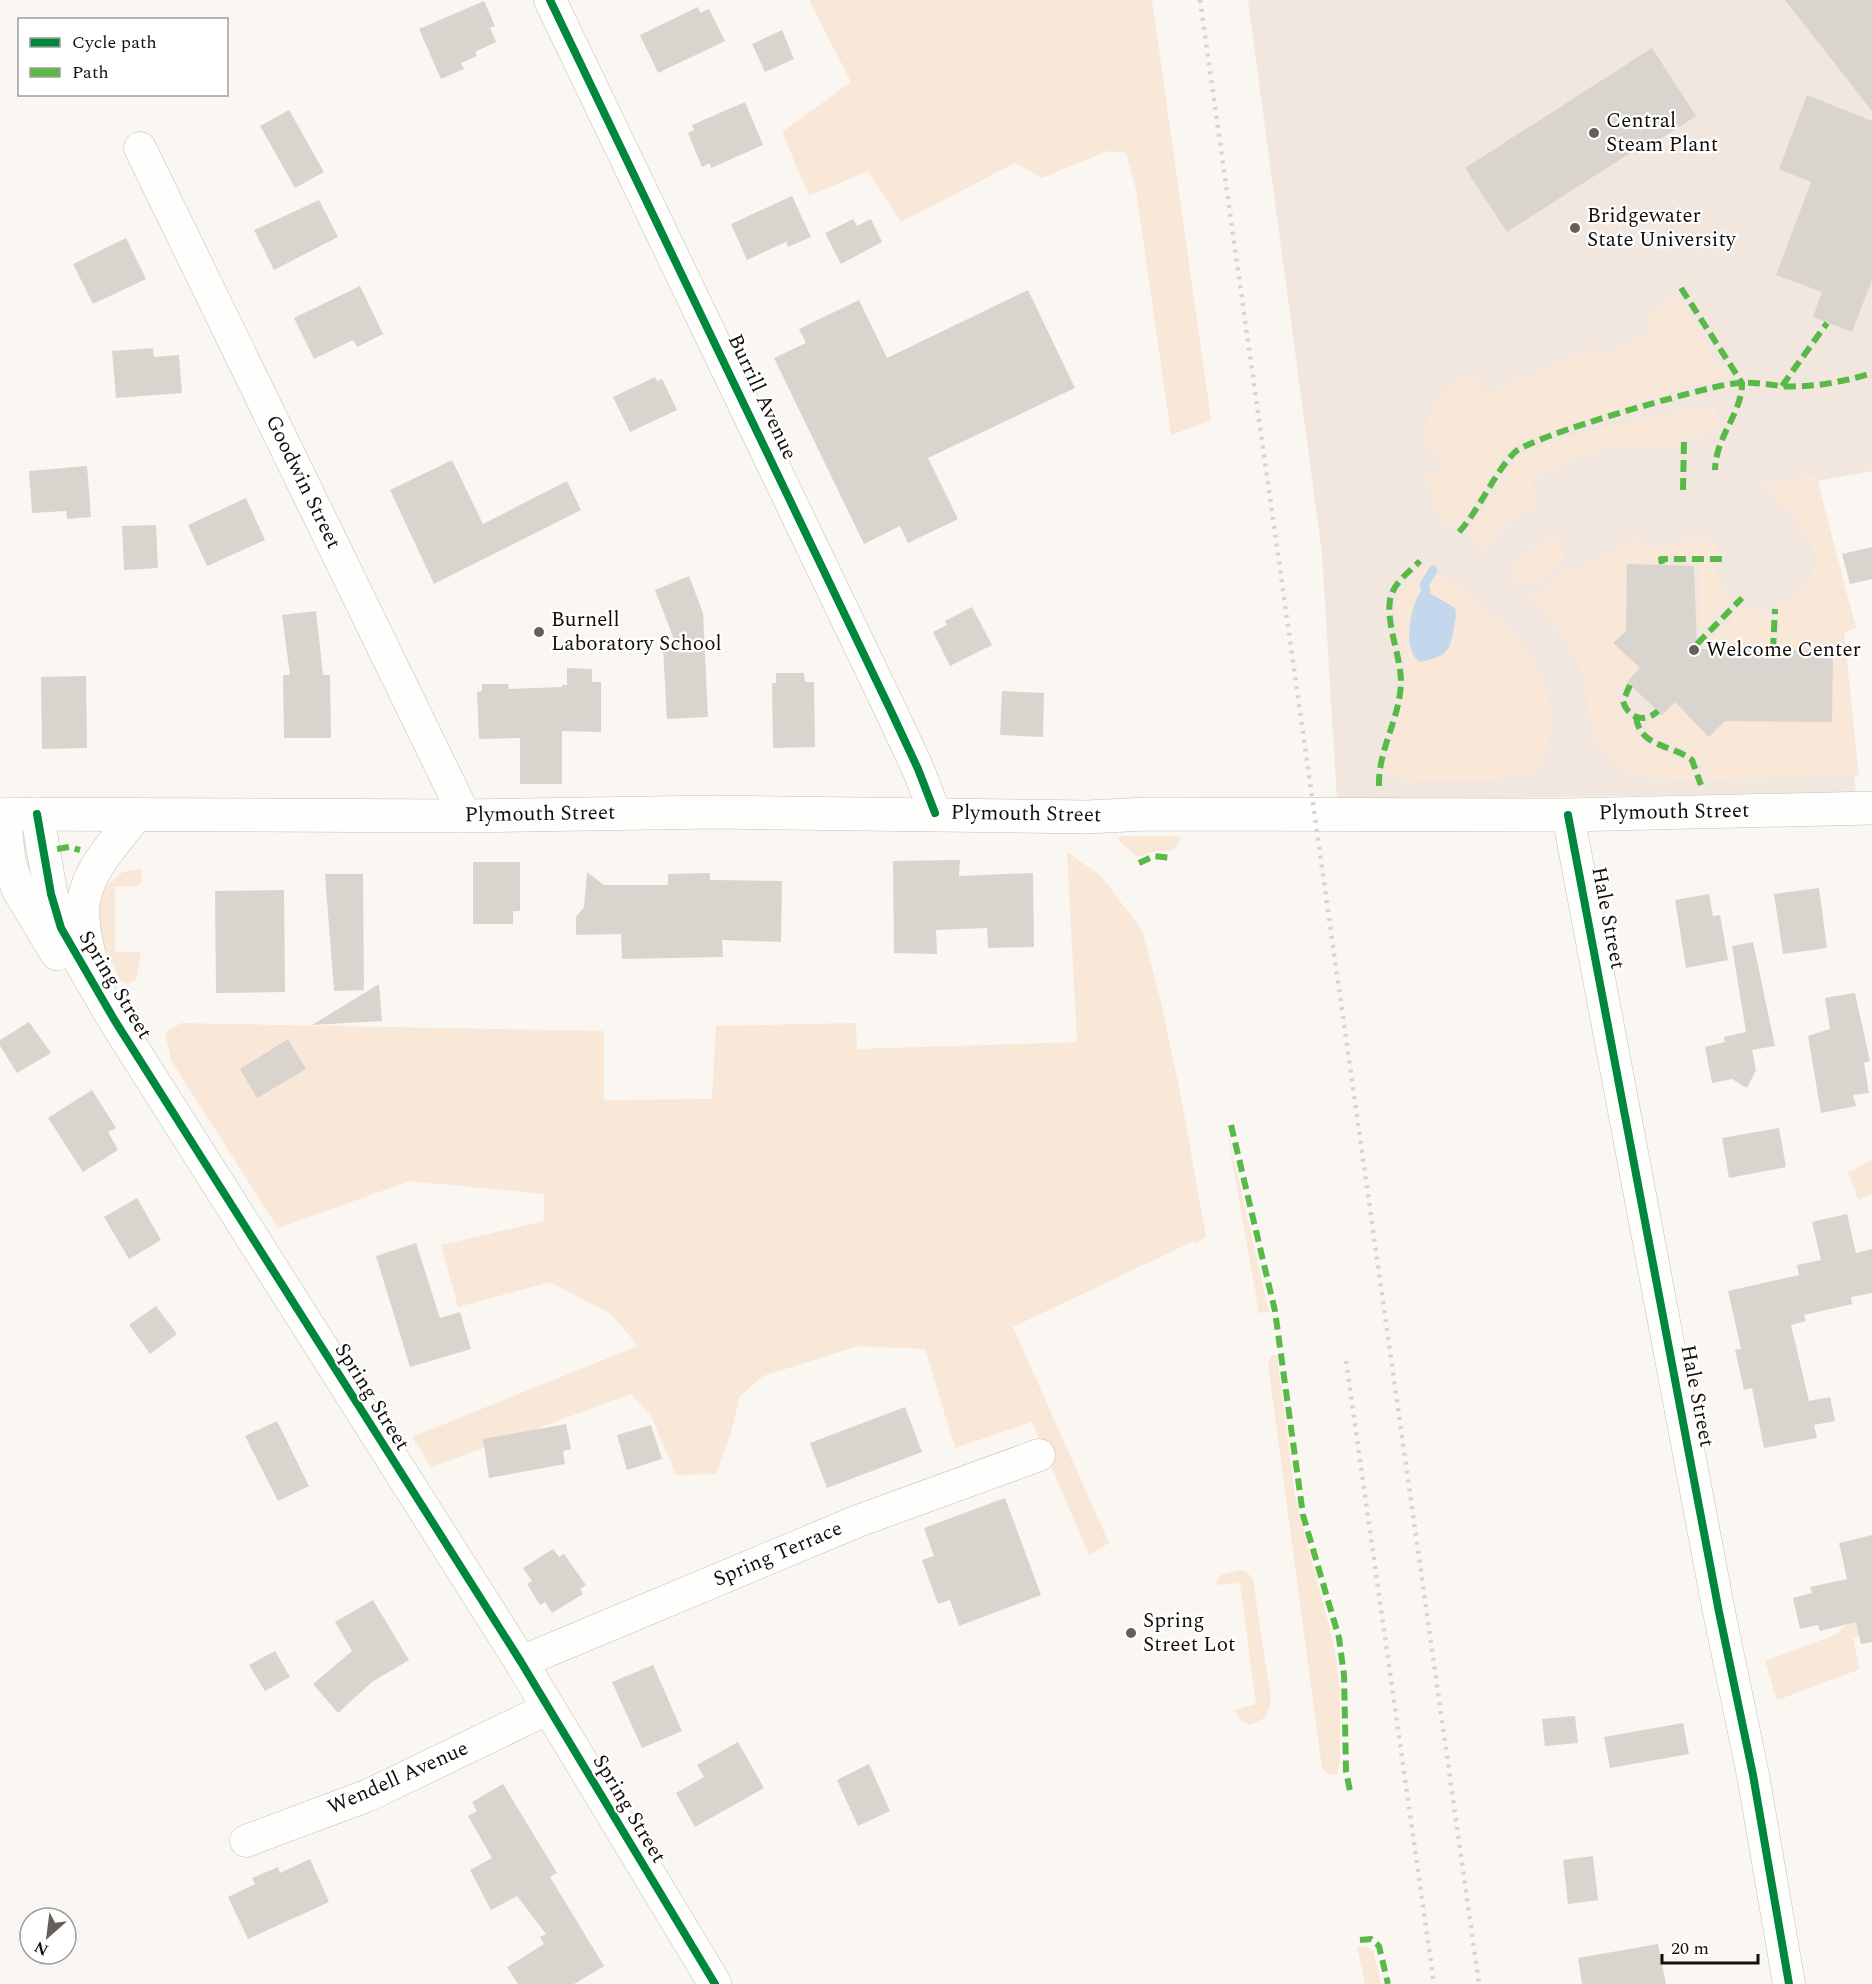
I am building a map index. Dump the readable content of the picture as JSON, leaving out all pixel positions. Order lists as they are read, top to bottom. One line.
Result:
{"streets":{"main road":["Plymouth Street","Spring Street"],"street":["Burrill Avenue","Goodwin Street","Hale Street","Spring Terrace","Wendell Avenue"]},"crossings":[["Burrill Avenue","Plymouth Street"],["Goodwin Street","Plymouth Street"],["Plymouth Street","Hale Street"],["Plymouth Street","Spring Street"],["Spring Street","Spring Terrace"],["Spring Street","Wendell Avenue"]],"places":["Central Steam Plant","Bridgewater State University","Burnell Laboratory School","Welcome Center","Spring Street Lot"],"legend":["Cycle path","Path"],"scale_bar":"20 m","north":"bottom left"}
